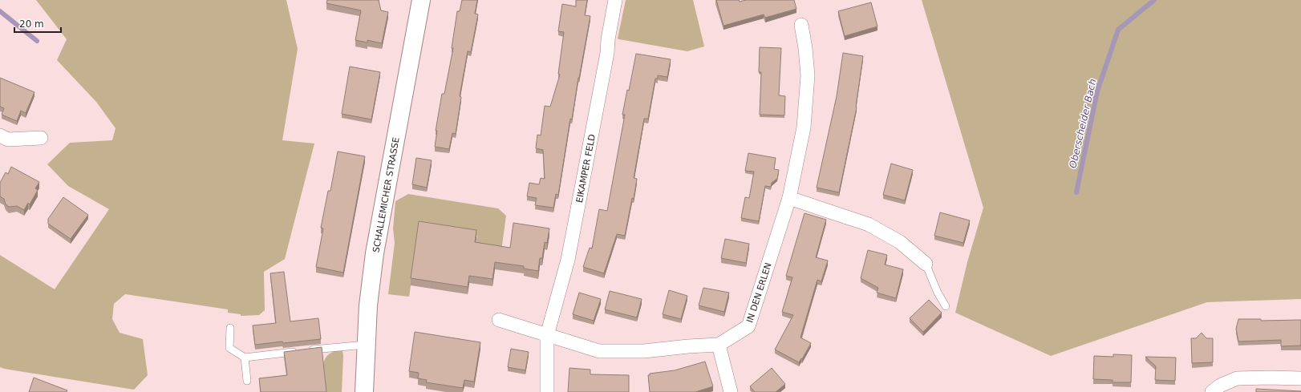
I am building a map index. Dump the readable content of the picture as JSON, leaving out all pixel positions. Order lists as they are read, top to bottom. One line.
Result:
{"streets":{"street":["EIKAMPER FELD","SCHALLEMICHER STRASSE","IN DEN ERLEN"]},"water":["Oberscheider Bach"],"scale_bar":"20 m"}
